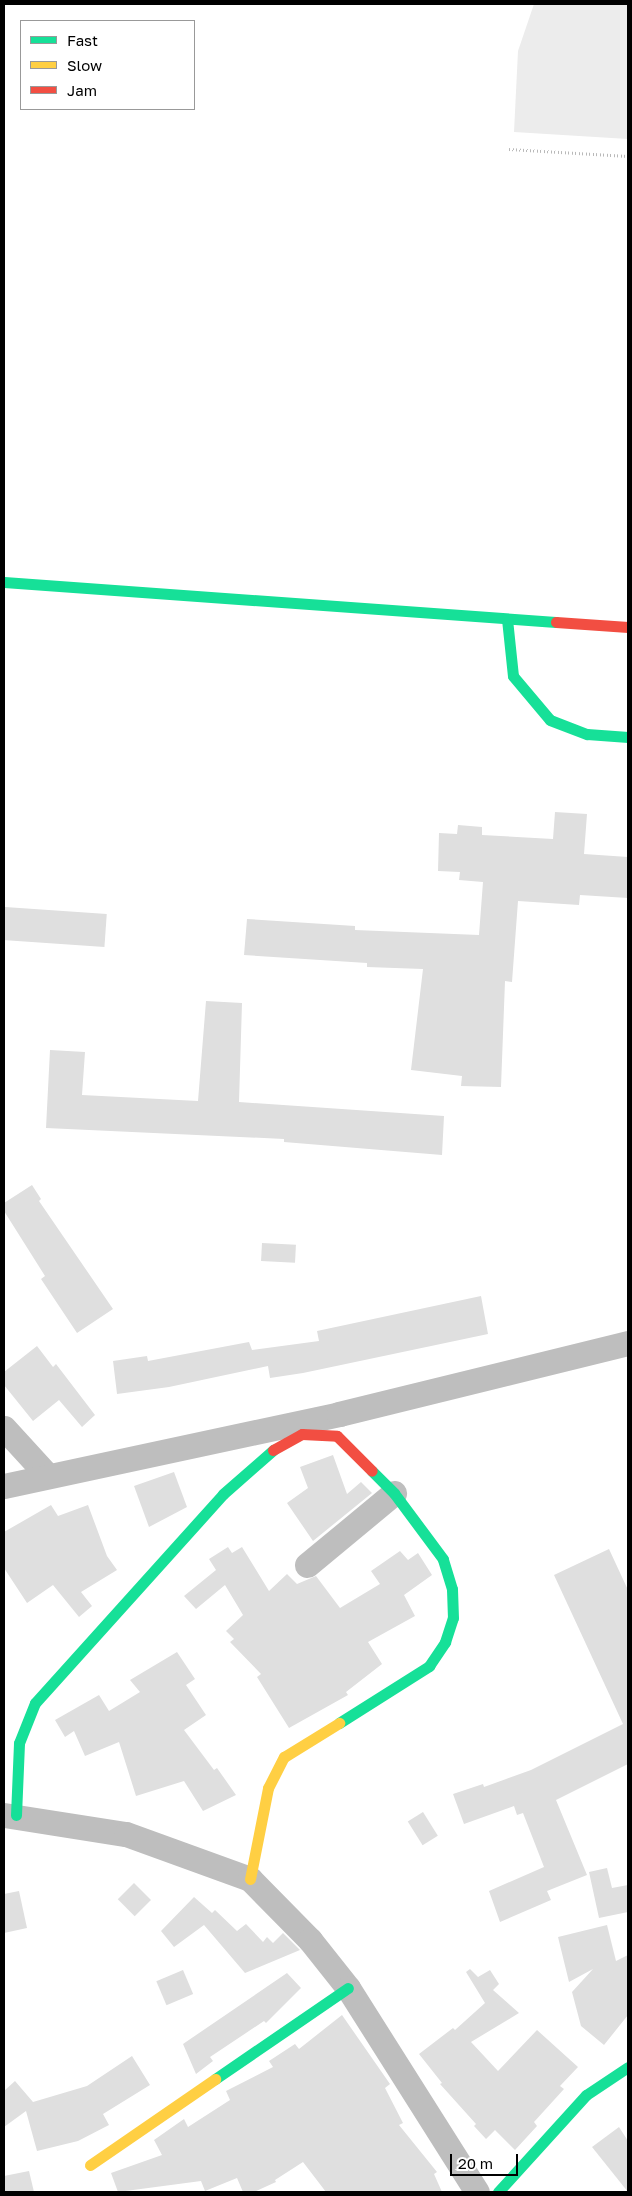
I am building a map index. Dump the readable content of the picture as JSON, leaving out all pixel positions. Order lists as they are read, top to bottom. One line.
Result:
{"legend":["Fast","Slow","Jam"],"scale_bar":"20 m"}
